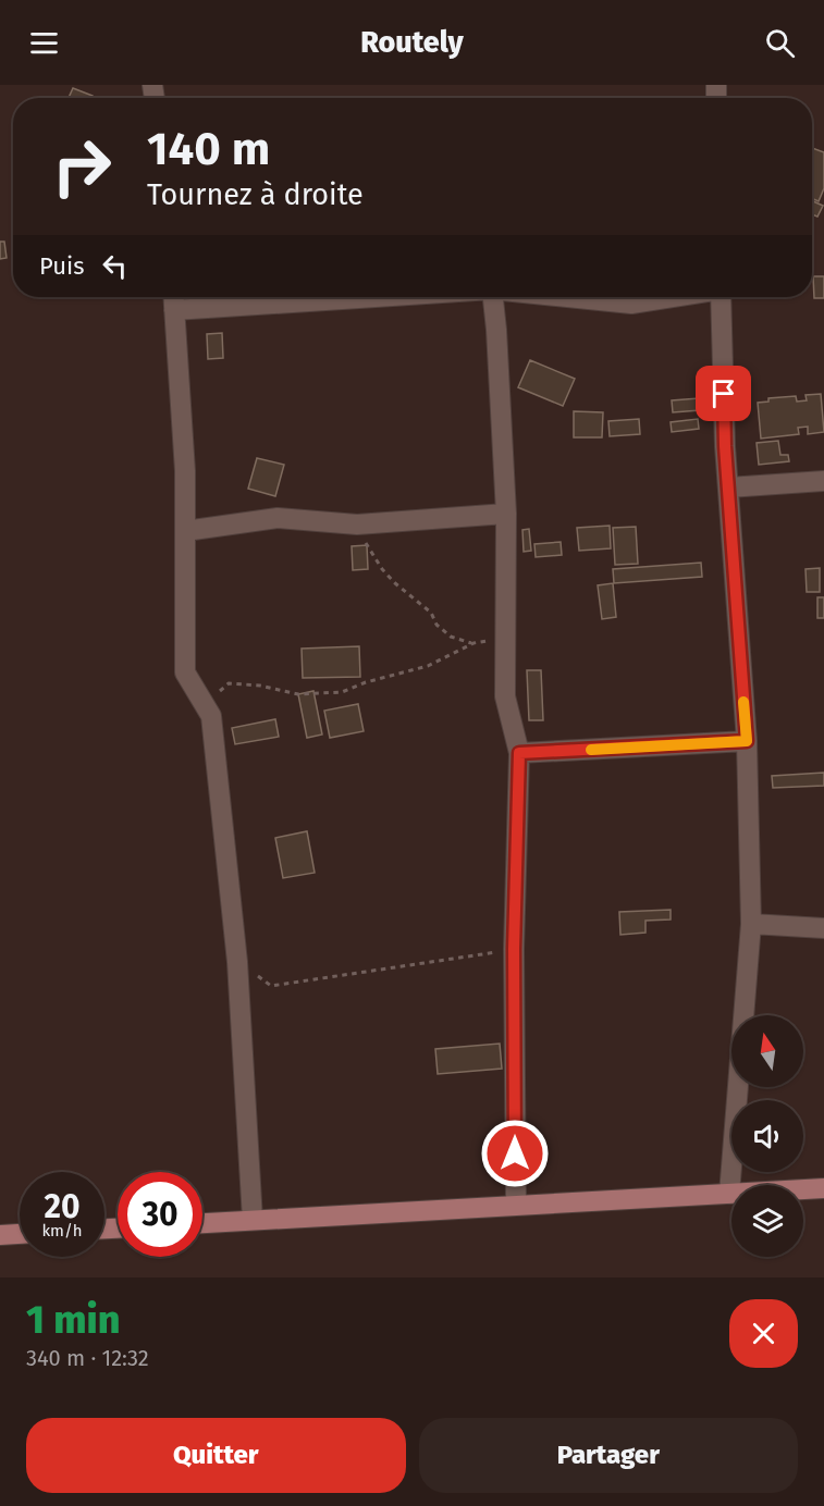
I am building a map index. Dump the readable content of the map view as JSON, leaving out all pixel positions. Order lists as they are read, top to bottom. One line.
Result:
{"north":"top","page":{"header":"Routely","turn":["140 m","Tournez à droite"],"then":"Puis","speed":"20 km/h","limit":"30","heading":["1 min","340 m · 12:32"],"buttons":["Quitter","Partager"]}}
